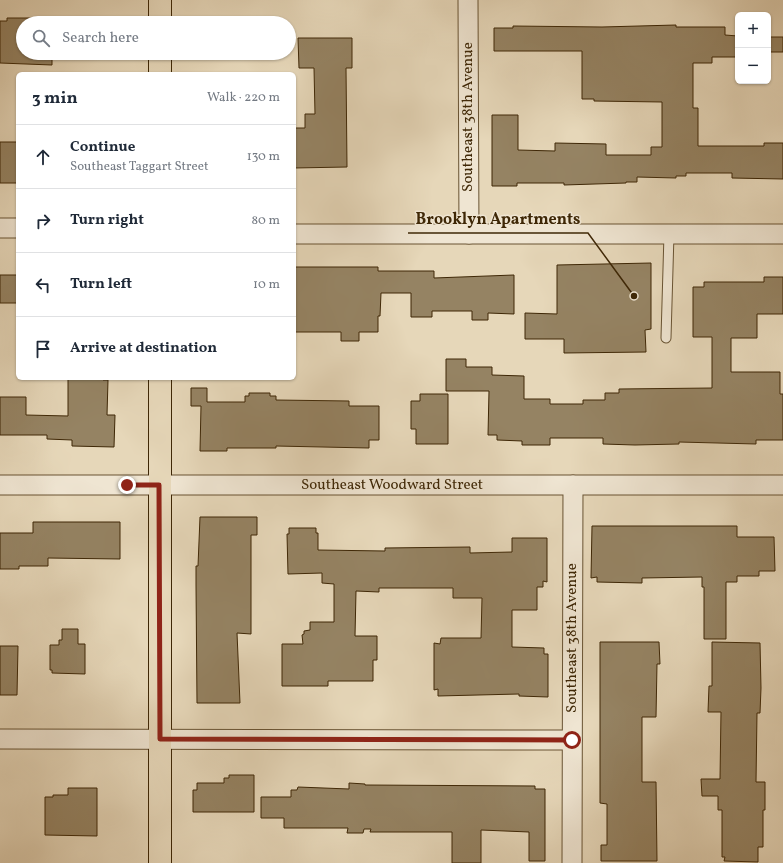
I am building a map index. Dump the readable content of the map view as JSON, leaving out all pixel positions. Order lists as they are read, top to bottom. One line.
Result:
{"streets":{"street":["Southeast 38th Avenue","Southeast Woodward Street"]},"crossings":[["Southeast 38th Avenue","Southeast Woodward Street"]],"places":["Brooklyn Apartments"],"page":{"map_buttons":["+","−"],"search":"Search here","heading":["3 min","Walk · 220 m"],"list":[["Continue","Southeast Taggart Street","130 m"],["Turn right","80 m"],["Turn left","10 m"],"Arrive at destination"]}}
